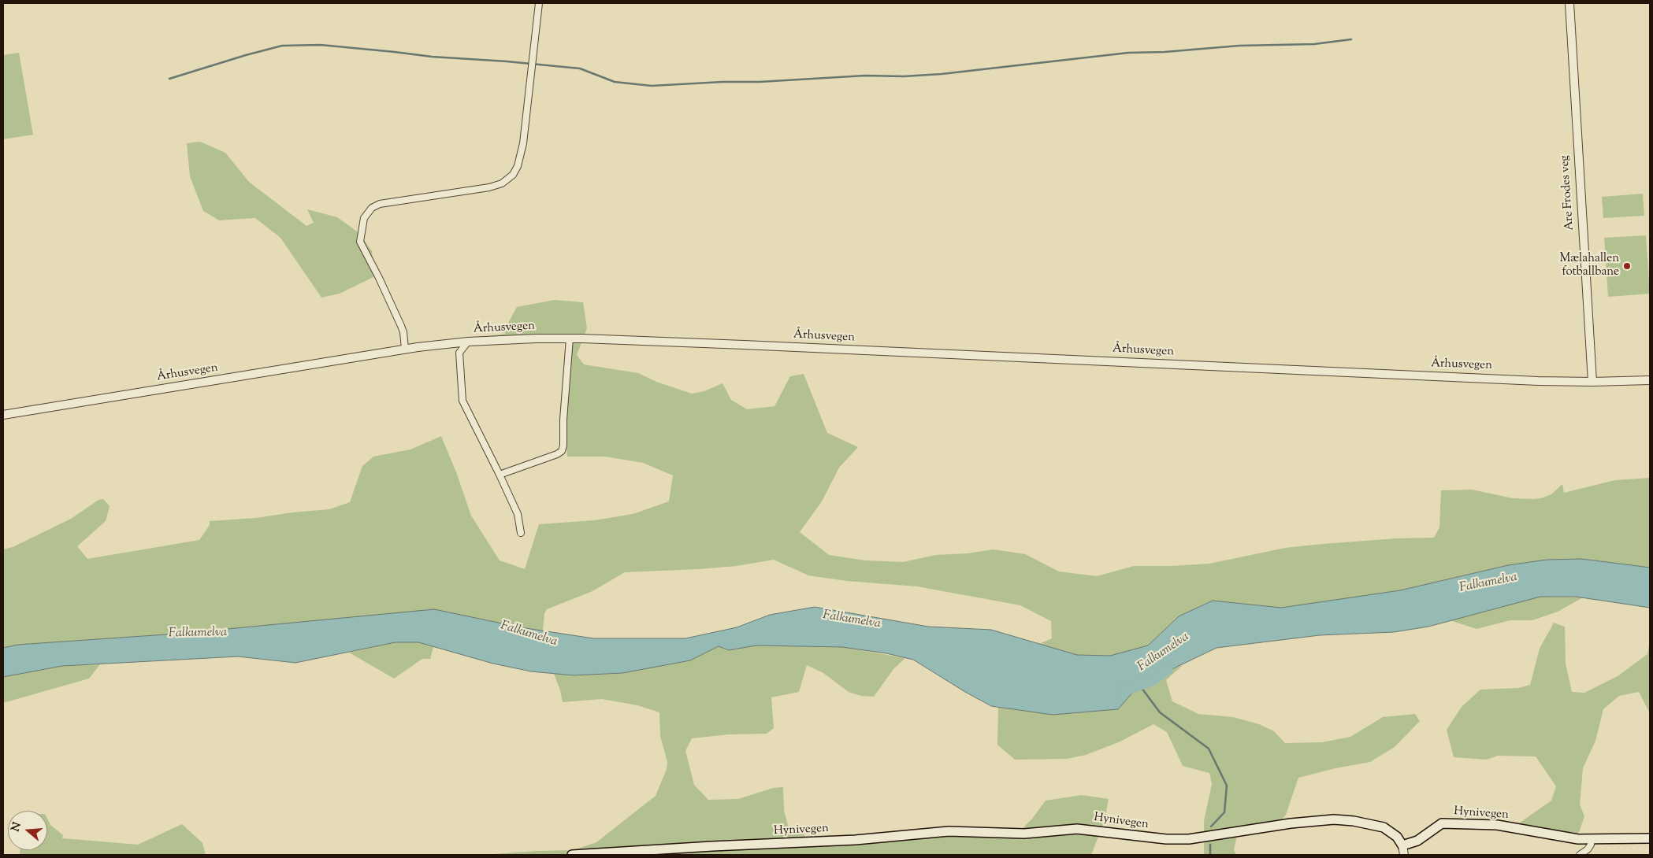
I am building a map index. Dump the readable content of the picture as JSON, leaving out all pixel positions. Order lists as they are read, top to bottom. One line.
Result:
{"streets":{"main road":["Hynivegen"],"street":["Are Frodes veg","Århusvegen"]},"crossings":[["Are Frodes veg","Århusvegen"]],"water":["Falkumelva"],"places":["Mælahallen fotballbane"],"north":"left"}
